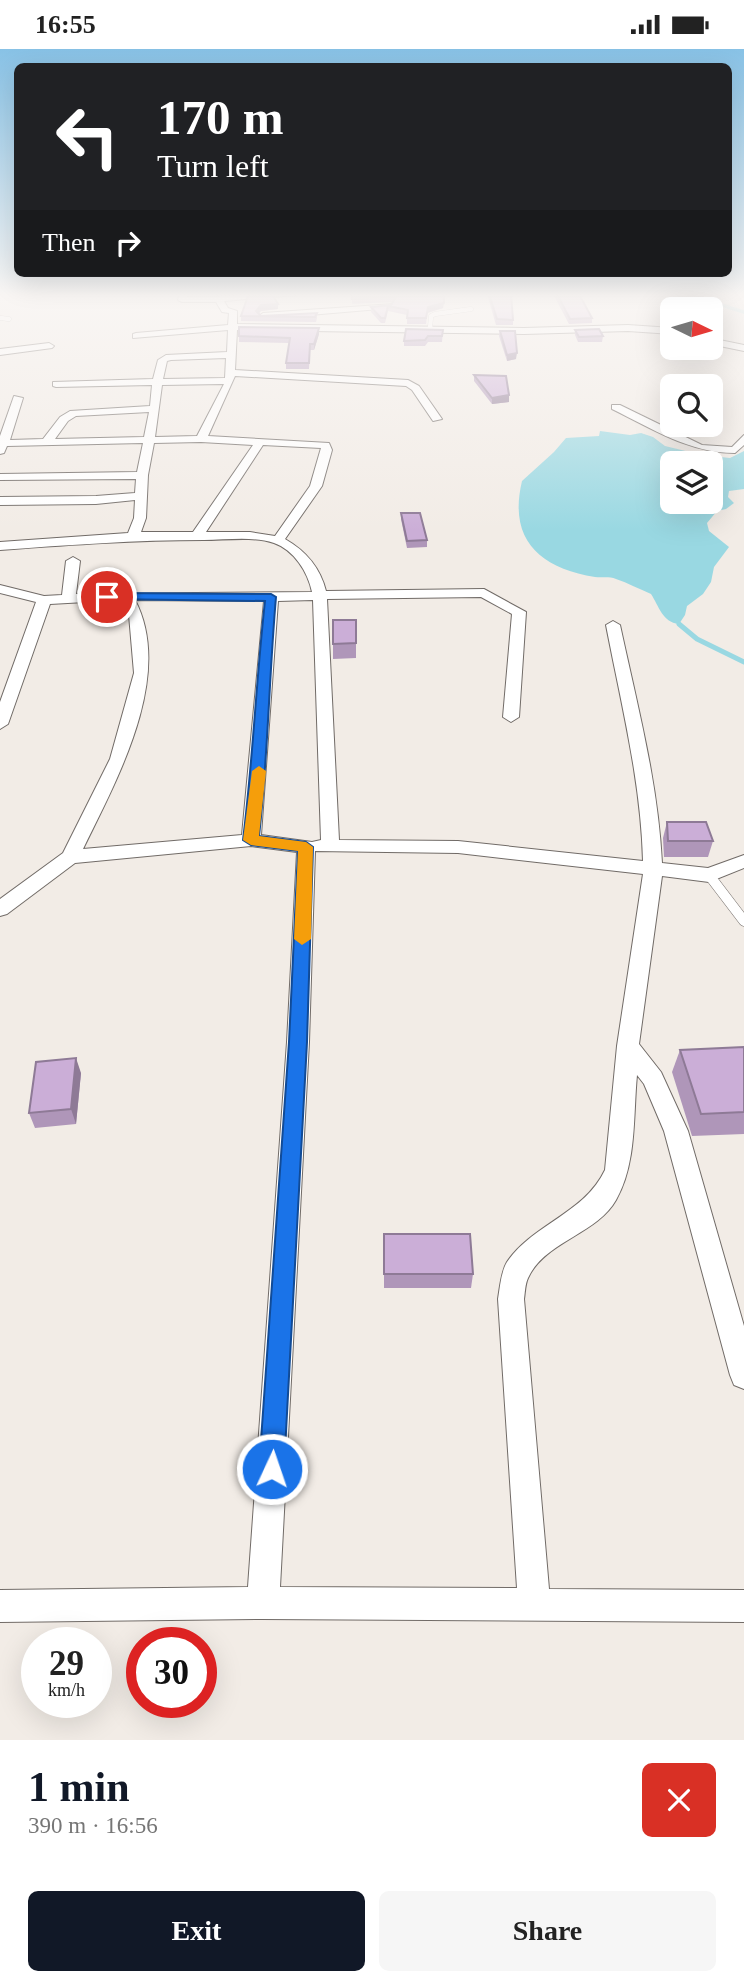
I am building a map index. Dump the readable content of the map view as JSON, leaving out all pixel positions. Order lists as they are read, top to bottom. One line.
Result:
{"north":"right","page":{"status":"16:55","turn":["170 m","Turn left"],"then":"Then","speed":"29 km/h","limit":"30","heading":["1 min","390 m · 16:56"],"buttons":["Exit","Share"]}}
